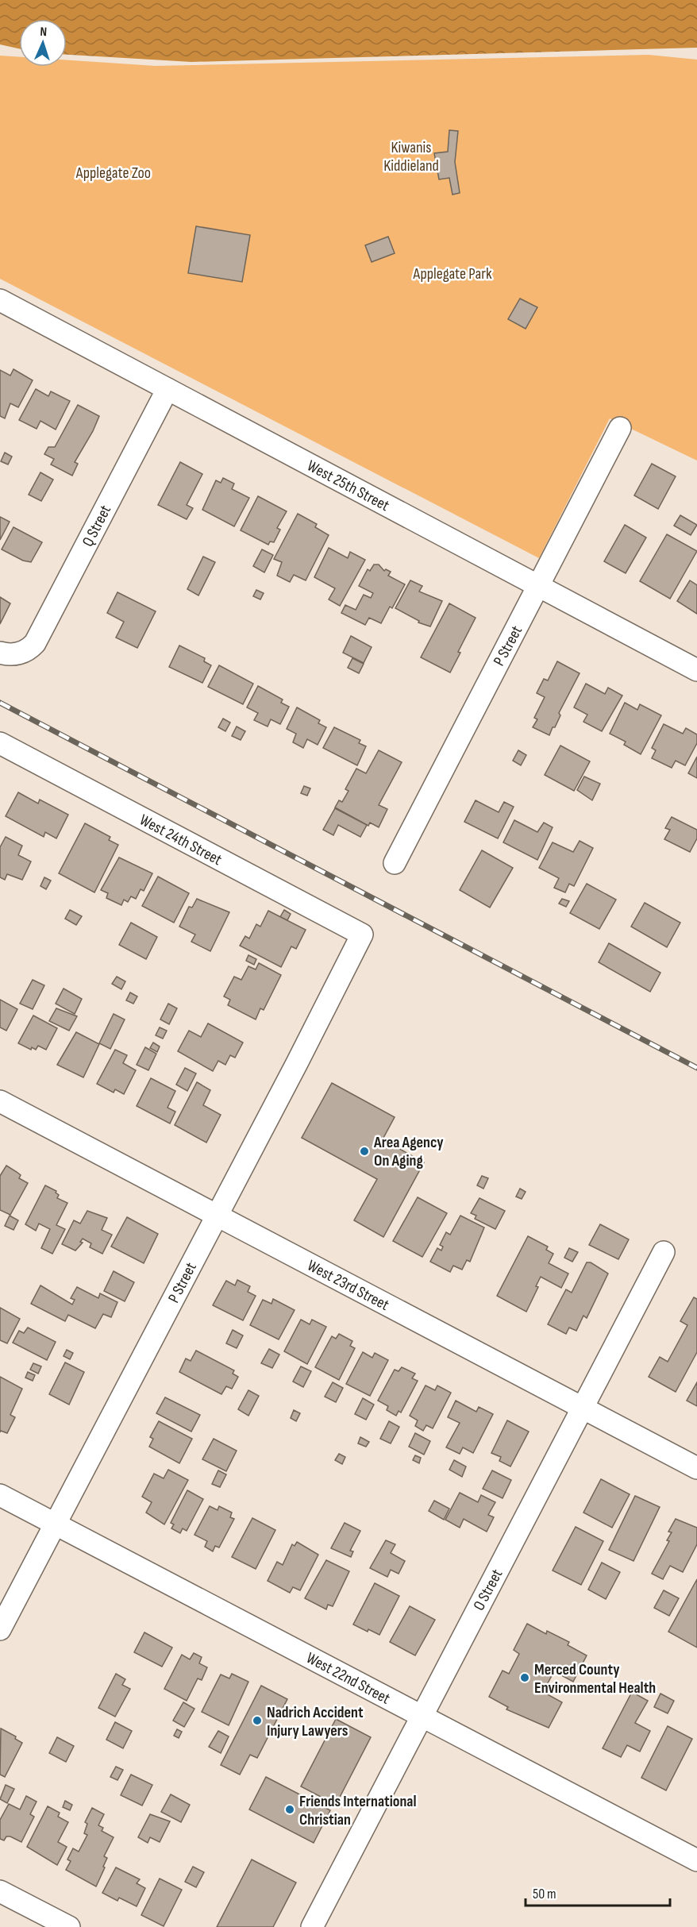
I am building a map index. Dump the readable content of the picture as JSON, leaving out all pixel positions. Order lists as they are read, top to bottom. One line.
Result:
{"streets":{"street":["West 25th Street","Q Street","P Street","West 24th Street","West 23rd Street","O Street","West 22nd Street"]},"crossings":[["West 25th Street","Q Street"],["West 25th Street","P Street"],["P Street","West 24th Street"],["P Street","West 23rd Street"],["P Street","West 22nd Street"],["West 23rd Street","O Street"],["O Street","West 22nd Street"]],"parks":["Kiwanis Kiddieland","Applegate Zoo","Applegate Park"],"places":["Area Agency On Aging","Merced County Environmental Health","Nadrich Accident Injury Lawyers","Friends International Christian"],"scale_bar":"50 m","north":"top"}
